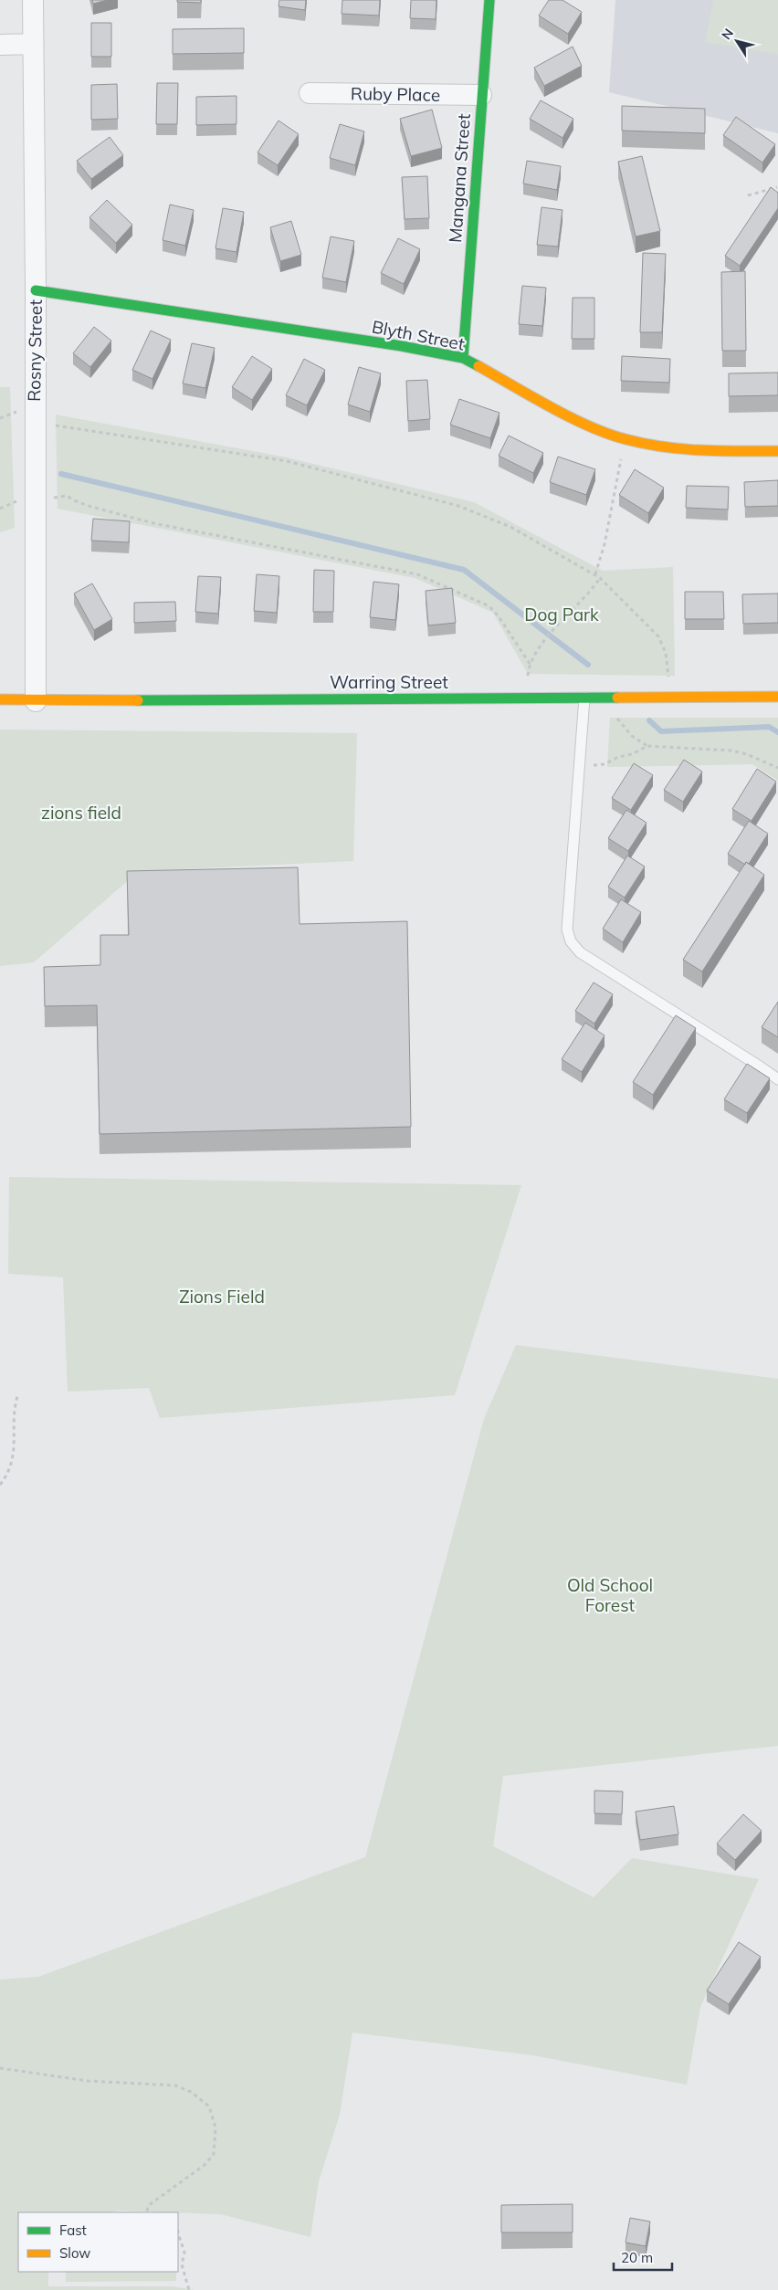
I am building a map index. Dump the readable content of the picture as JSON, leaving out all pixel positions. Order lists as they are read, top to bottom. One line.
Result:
{"streets":{"street":["Ruby Place","Mangana Street","Blyth Street","Rosny Street","Warring Street"]},"crossings":[["Ruby Place","Mangana Street"],["Mangana Street","Blyth Street"],["Blyth Street","Rosny Street"],["Rosny Street","Warring Street"]],"parks":["Dog Park","zions field","Zions Field","Old School Forest"],"legend":["Fast","Slow"],"scale_bar":"20 m","north":"top left"}
